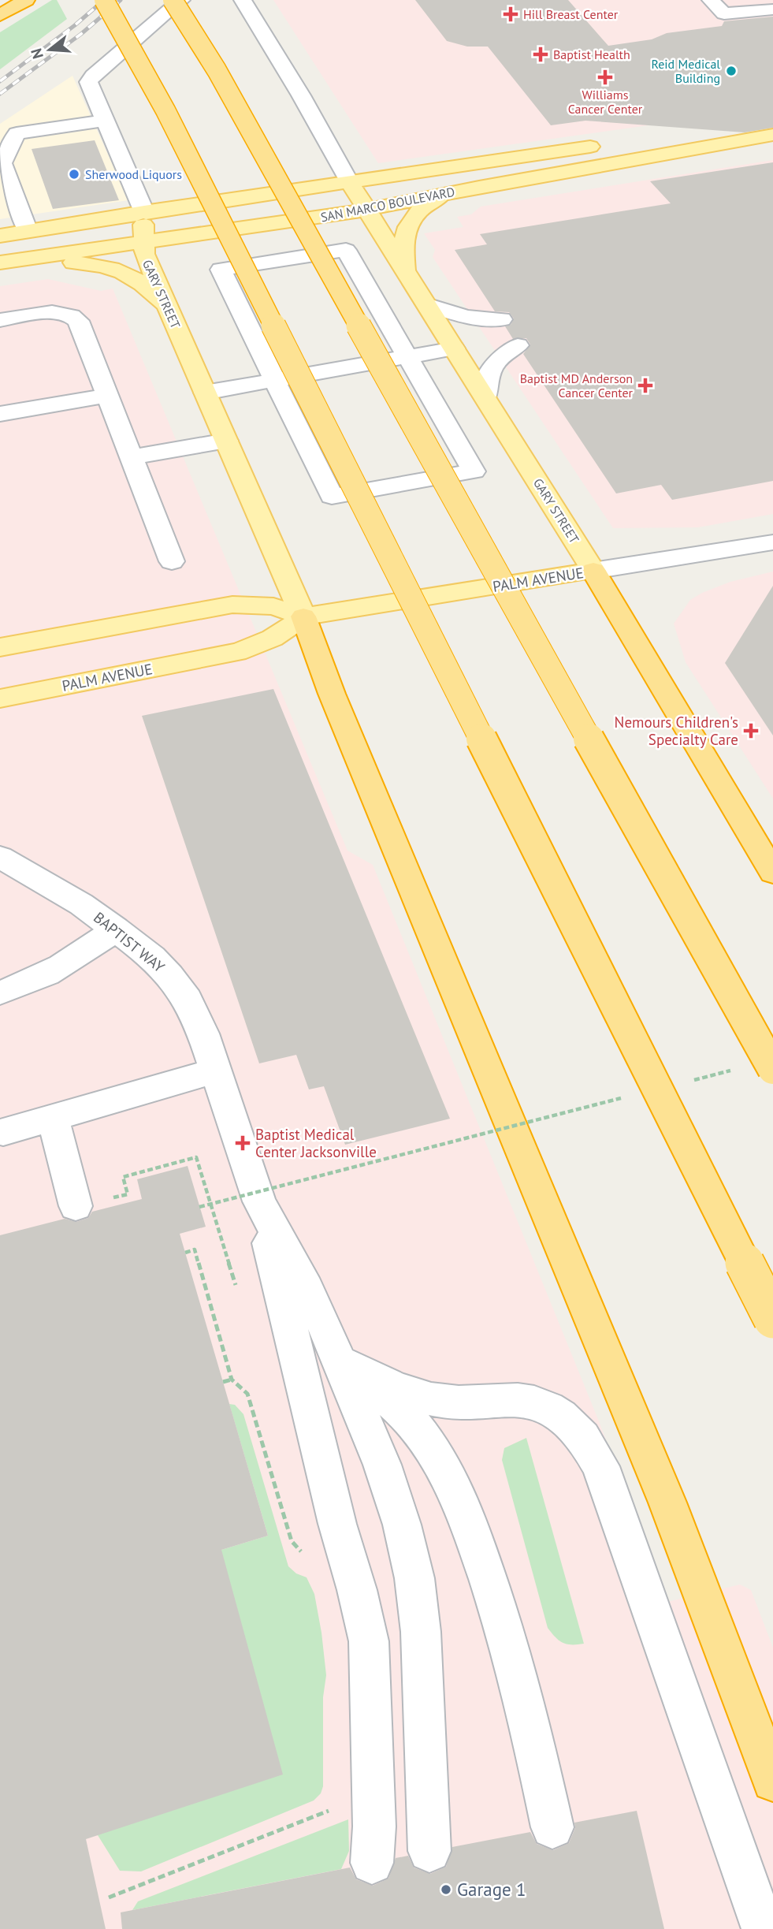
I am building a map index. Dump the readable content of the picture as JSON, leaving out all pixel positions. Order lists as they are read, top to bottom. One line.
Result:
{"streets":{"main road":["SAN MARCO BOULEVARD","GARY STREET","PALM AVENUE"],"street":["BAPTIST WAY"]},"crossings":[["SAN MARCO BOULEVARD","GARY STREET"],["GARY STREET","PALM AVENUE"]],"places":{"health":["Hill Breast Center","Baptist Health","Williams Cancer Center","Baptist MD Anderson Cancer Center","Nemours Children's Specialty Care","Baptist Medical Center Jacksonville"],"other":["Reid Medical Building","Sherwood Liquors","Garage 1"]},"north":"left"}
